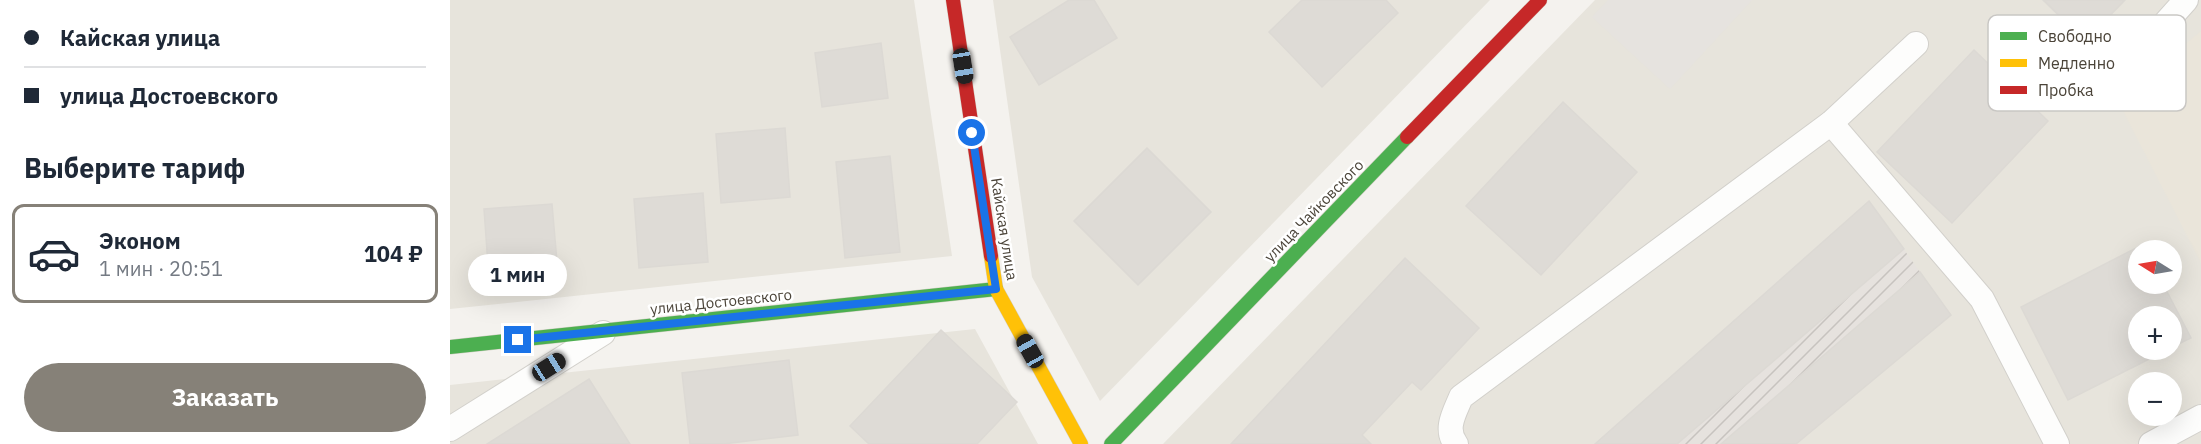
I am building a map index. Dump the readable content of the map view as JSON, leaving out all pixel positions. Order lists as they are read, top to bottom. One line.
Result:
{"streets":{"street":["улица Чайковского","Кайская улица","улица Достоевского"]},"crossings":[["Кайская улица","улица Достоевского"]],"legend":["Свободно","Медленно","Пробка"],"north":"left","page":{"banner":["Кайская улица","улица Достоевского"],"heading":"Выберите тариф","list":[{"name":"Эконом","note":"1 мин · 20:51","value":"104 ₽"}],"map_buttons":["+","−"],"bubble":"1 мин","buttons":"Заказать"}}
